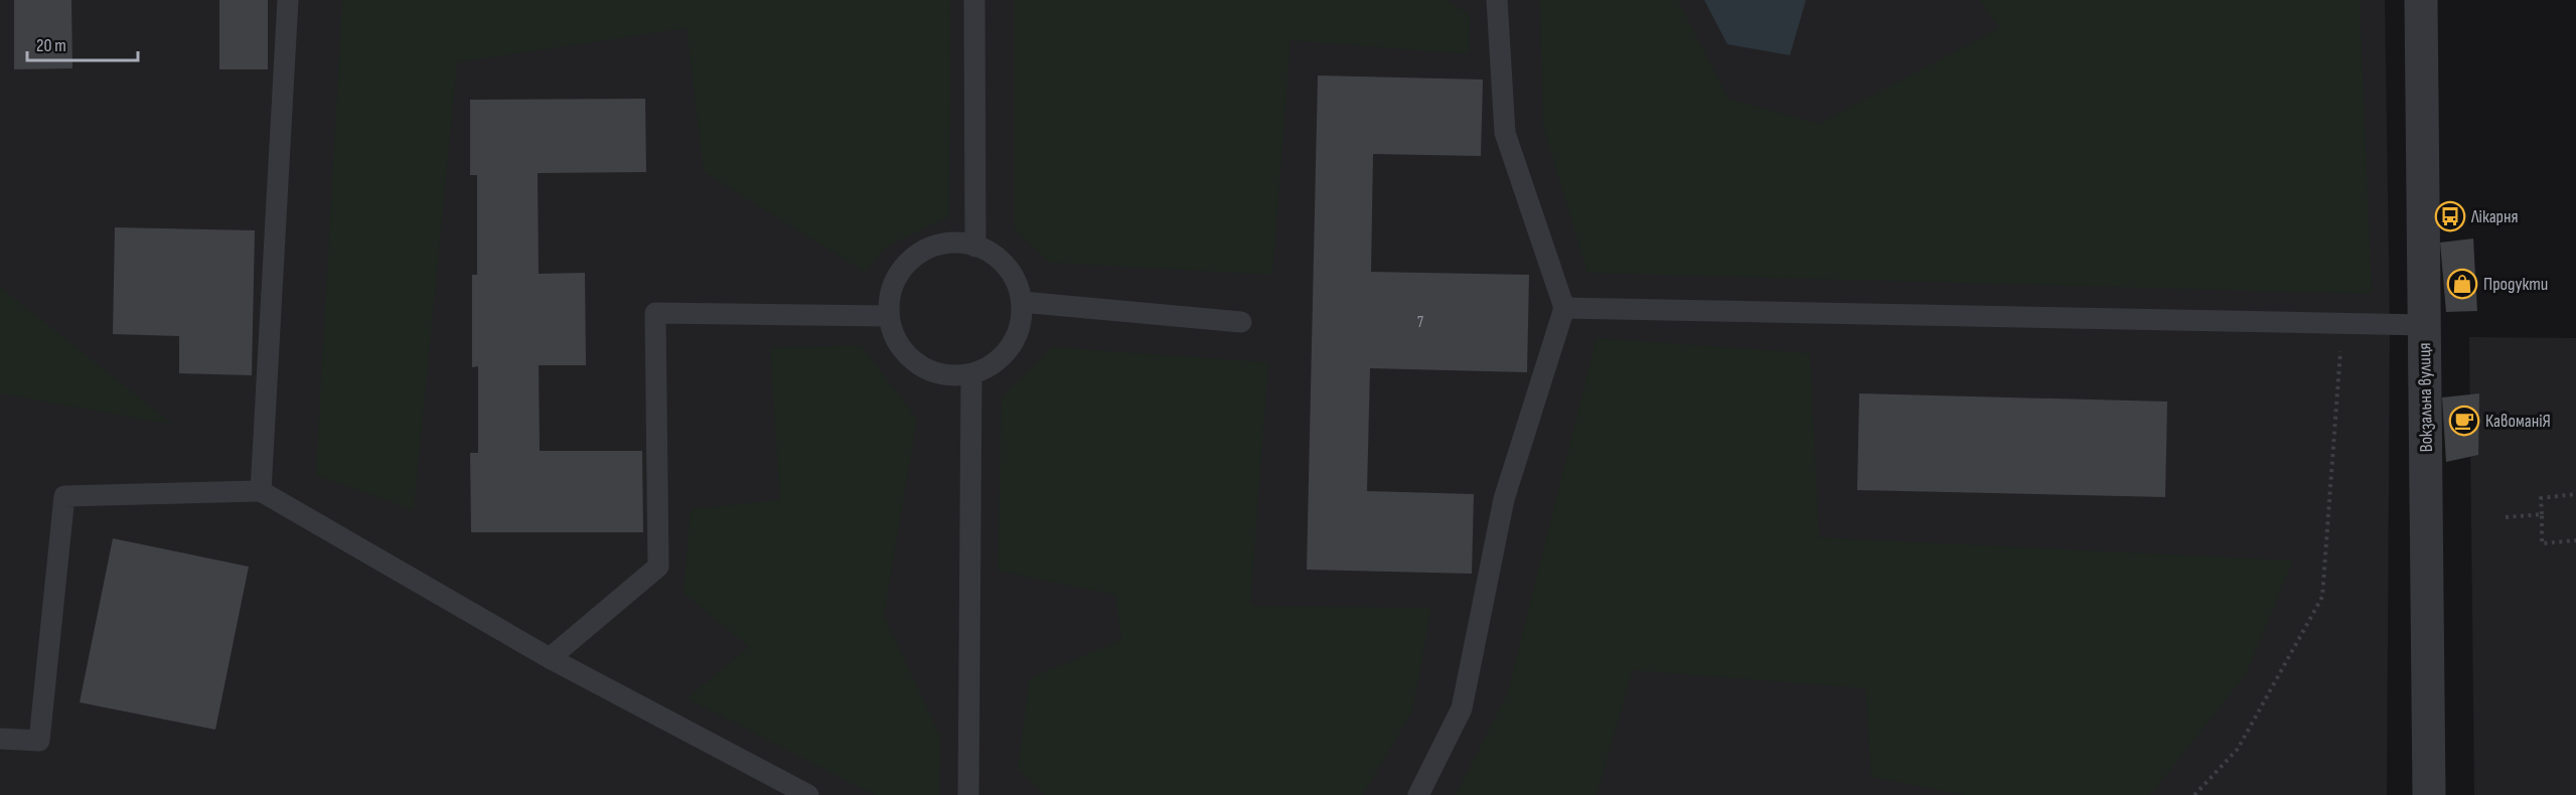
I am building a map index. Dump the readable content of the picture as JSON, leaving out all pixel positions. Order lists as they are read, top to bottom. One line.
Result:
{"streets":{"street":["Вокзальна вулиця"]},"places":{"bus stop":["Лікарня"],"shop":["Продукти"],"cafe":["КавоманіЯ"]},"house_numbers":["7"],"scale_bar":"20 m"}
